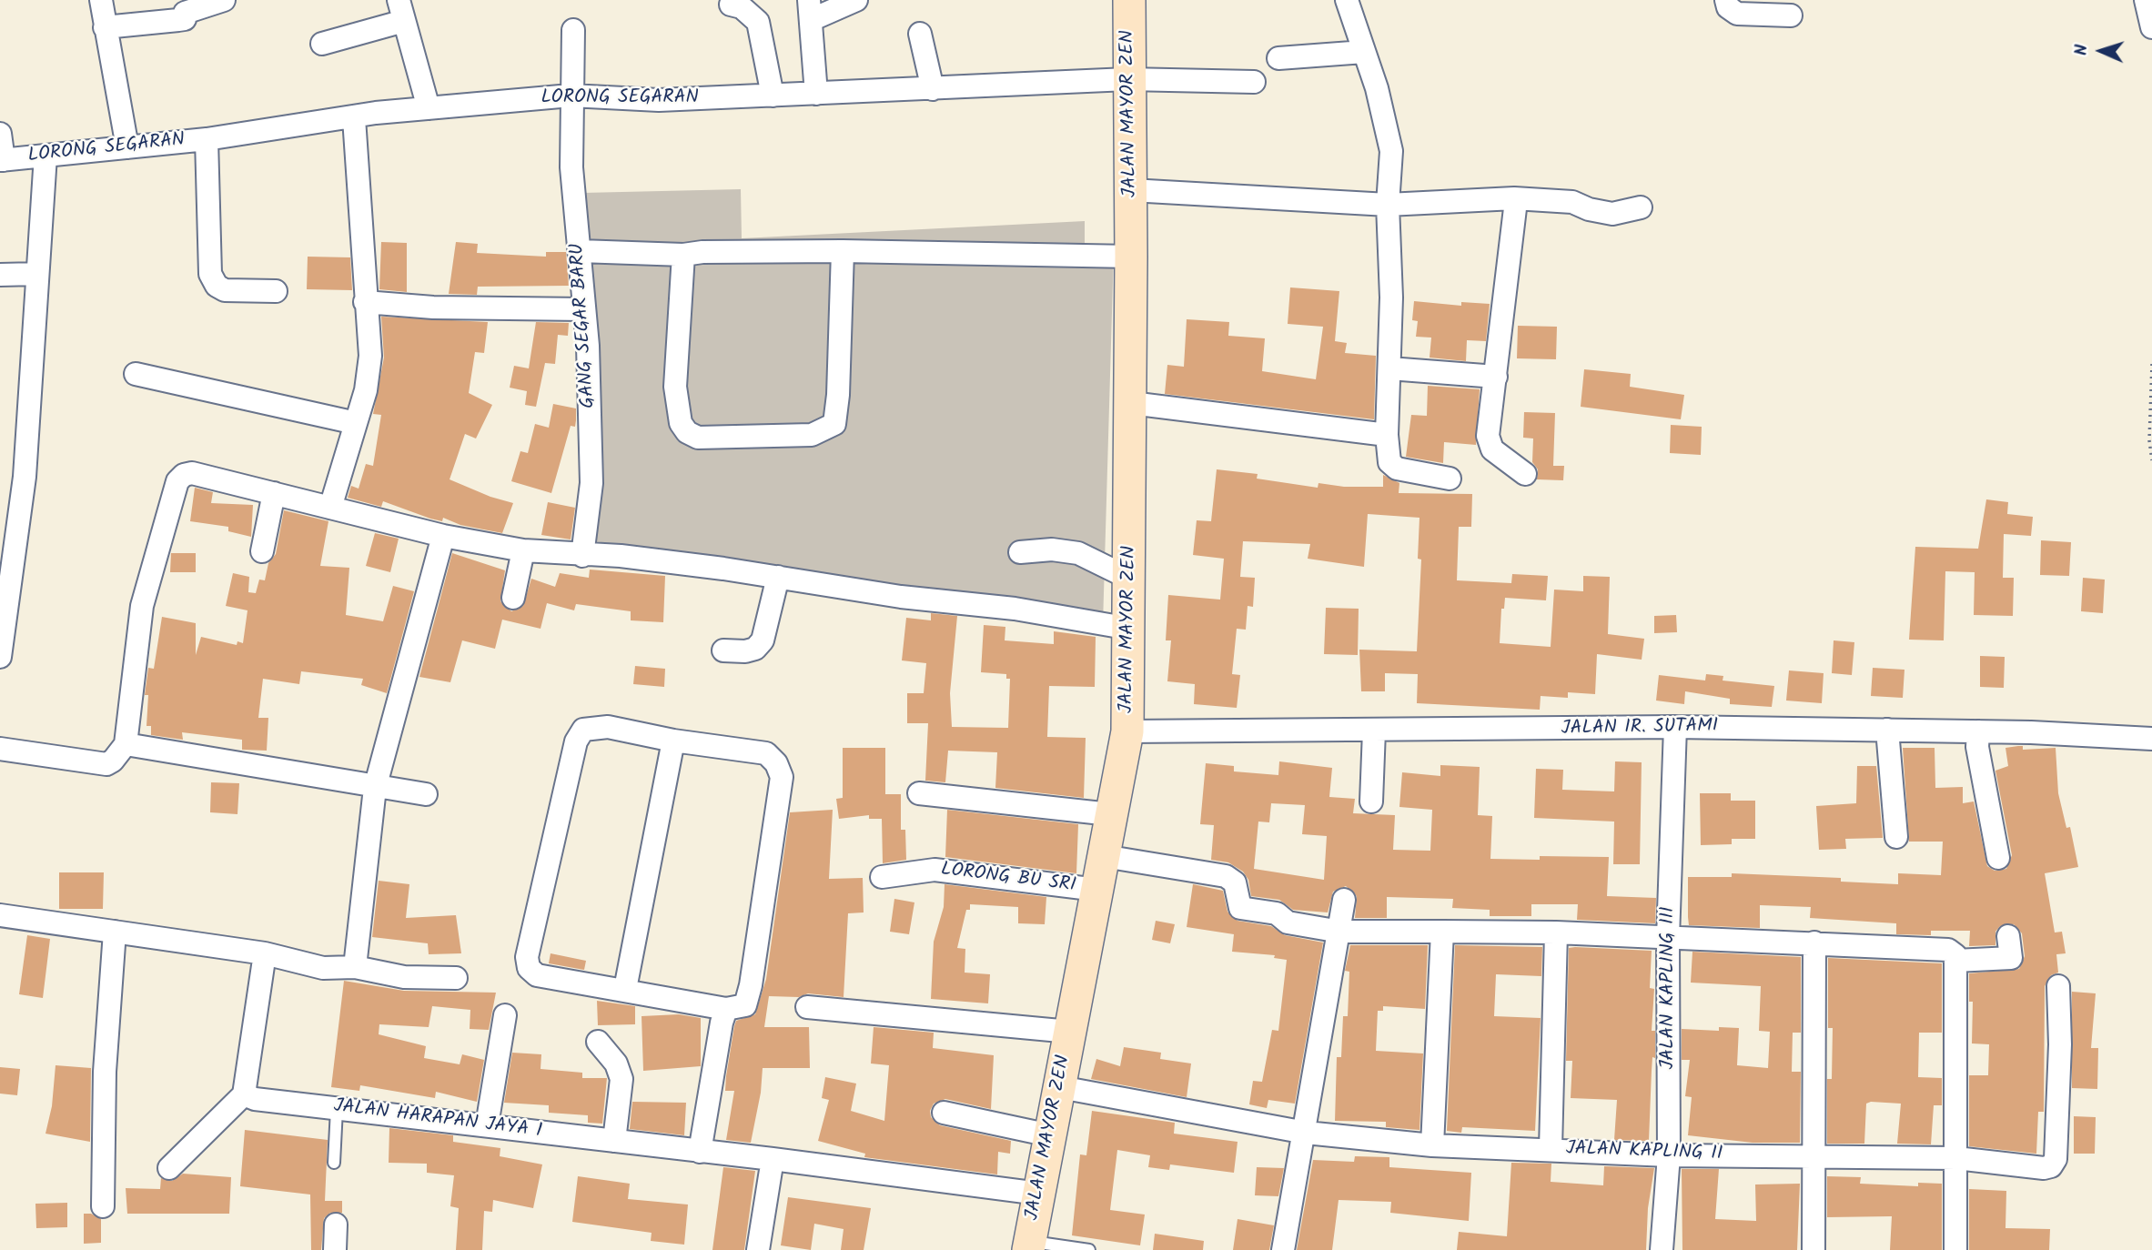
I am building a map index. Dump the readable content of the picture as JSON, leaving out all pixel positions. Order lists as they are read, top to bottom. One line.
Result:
{"streets":{"street":["LORONG SEGARAN","JALAN MAYOR ZEN","GANG SEGAR BARU","JALAN IR. SUTAMI","LORONG BU SRI","JALAN KAPLING III","JALAN HARAPAN JAYA 1","JALAN KAPLING II"]},"crossings":[["LORONG SEGARAN","JALAN MAYOR ZEN"],["LORONG SEGARAN","GANG SEGAR BARU"],["JALAN MAYOR ZEN","JALAN IR. SUTAMI"],["JALAN MAYOR ZEN","LORONG BU SRI"],["JALAN MAYOR ZEN","JALAN HARAPAN JAYA 1"],["JALAN MAYOR ZEN","JALAN KAPLING II"],["JALAN IR. SUTAMI","JALAN KAPLING III"],["JALAN KAPLING III","JALAN KAPLING II"]],"north":"left"}
